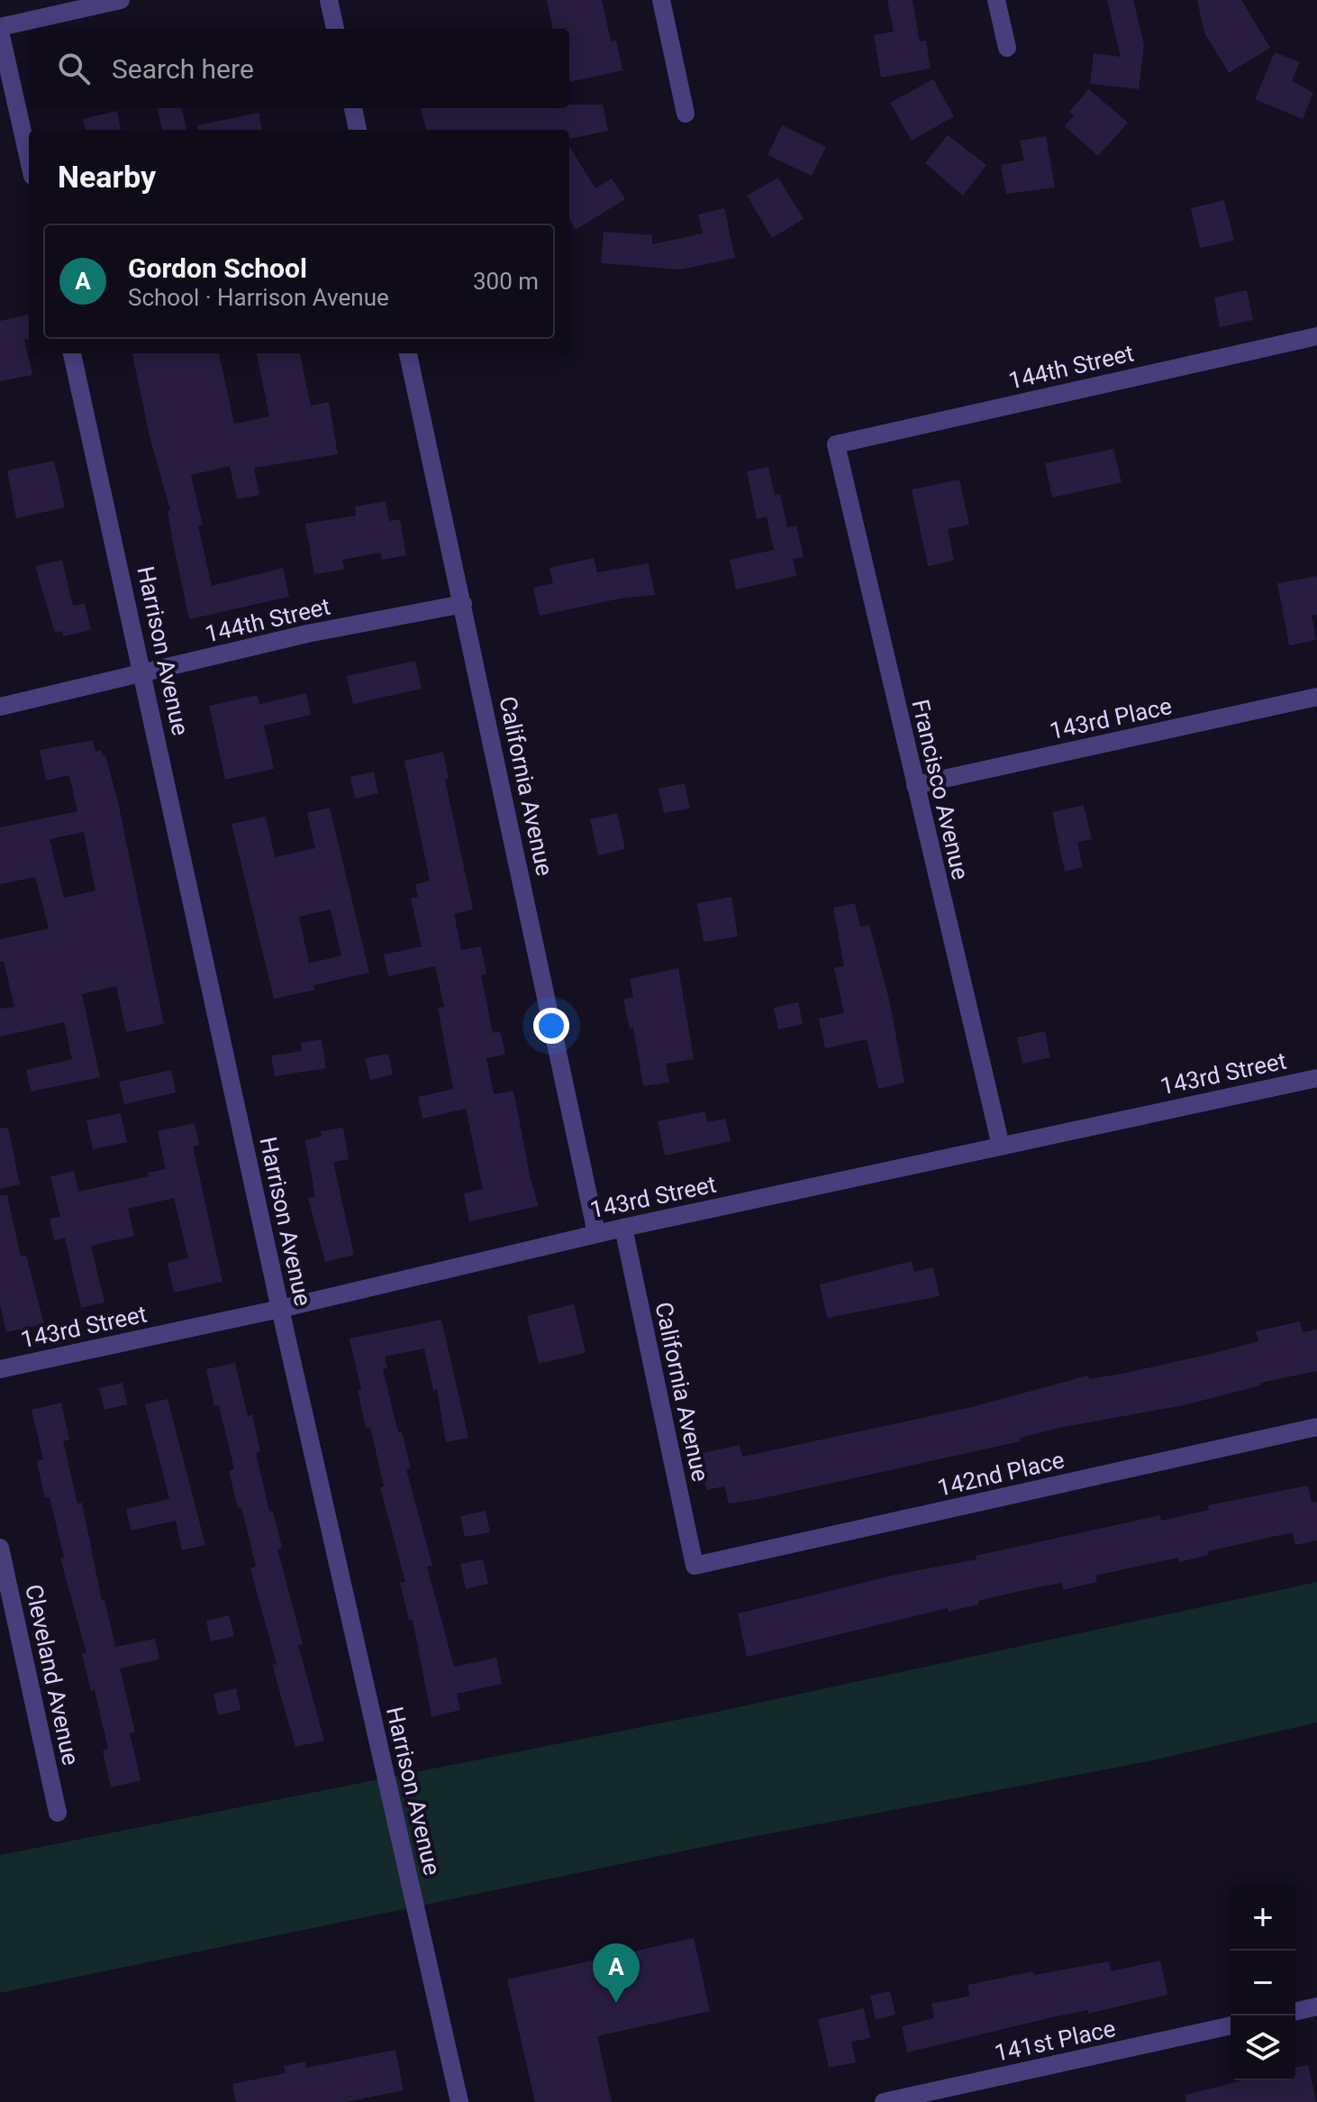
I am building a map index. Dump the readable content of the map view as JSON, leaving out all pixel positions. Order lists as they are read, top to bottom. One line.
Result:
{"streets":{"street":["144th Street","Harrison Avenue","143rd Place","California Avenue","Francisco Avenue","143rd Street","142nd Place","Cleveland Avenue","141st Place"]},"crossings":[["144th Street","Harrison Avenue"],["144th Street","California Avenue"],["144th Street","Francisco Avenue"],["Harrison Avenue","143rd Street"],["143rd Place","Francisco Avenue"],["California Avenue","143rd Street"],["California Avenue","142nd Place"],["Francisco Avenue","143rd Street"]],"page":{"search":"Search here","heading":"Nearby","list":[{"mark":"A","name":"Gordon School","note":"School · Harrison Avenue","value":"300 m"}],"map_buttons":["+","−"],"pins":"A"}}
